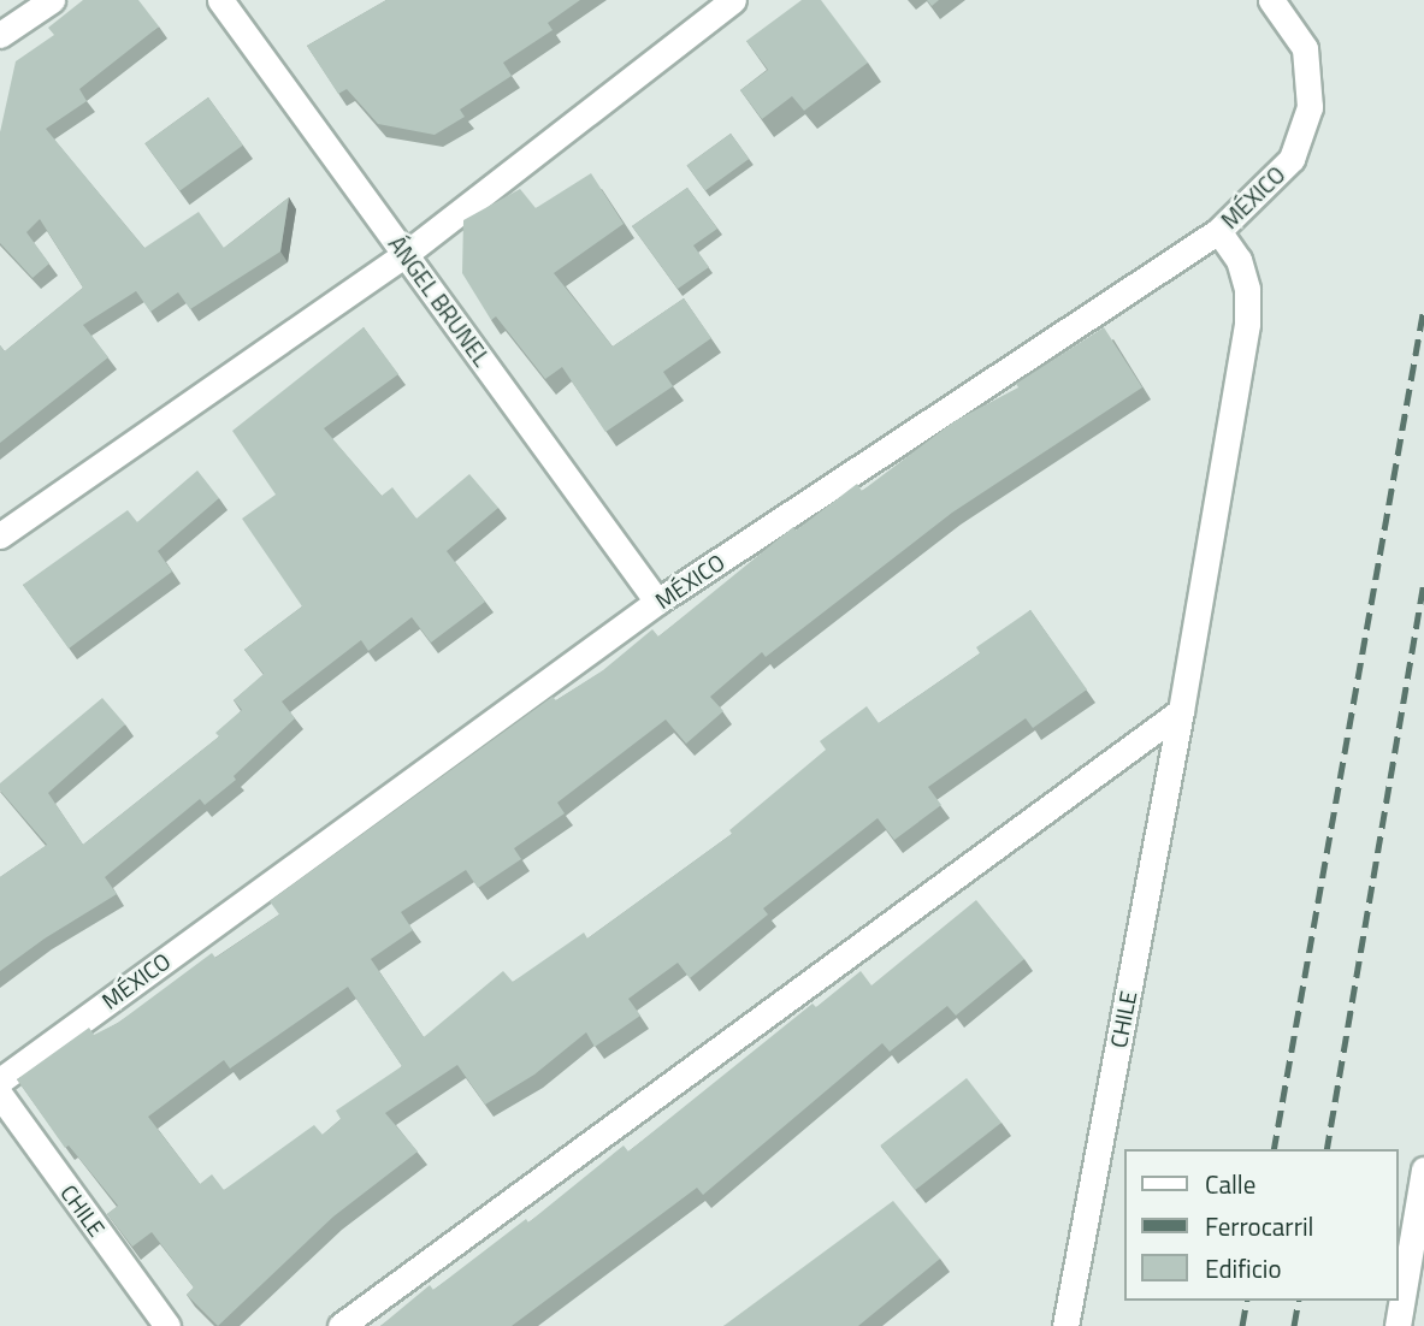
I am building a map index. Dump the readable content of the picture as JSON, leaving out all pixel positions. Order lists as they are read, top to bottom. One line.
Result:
{"streets":{"street":["MÉXICO","ÁNGEL BRUNEL","CHILE"]},"crossings":[["MÉXICO","ÁNGEL BRUNEL"],["MÉXICO","CHILE"]],"legend":["Calle","Ferrocarril","Edificio"]}
